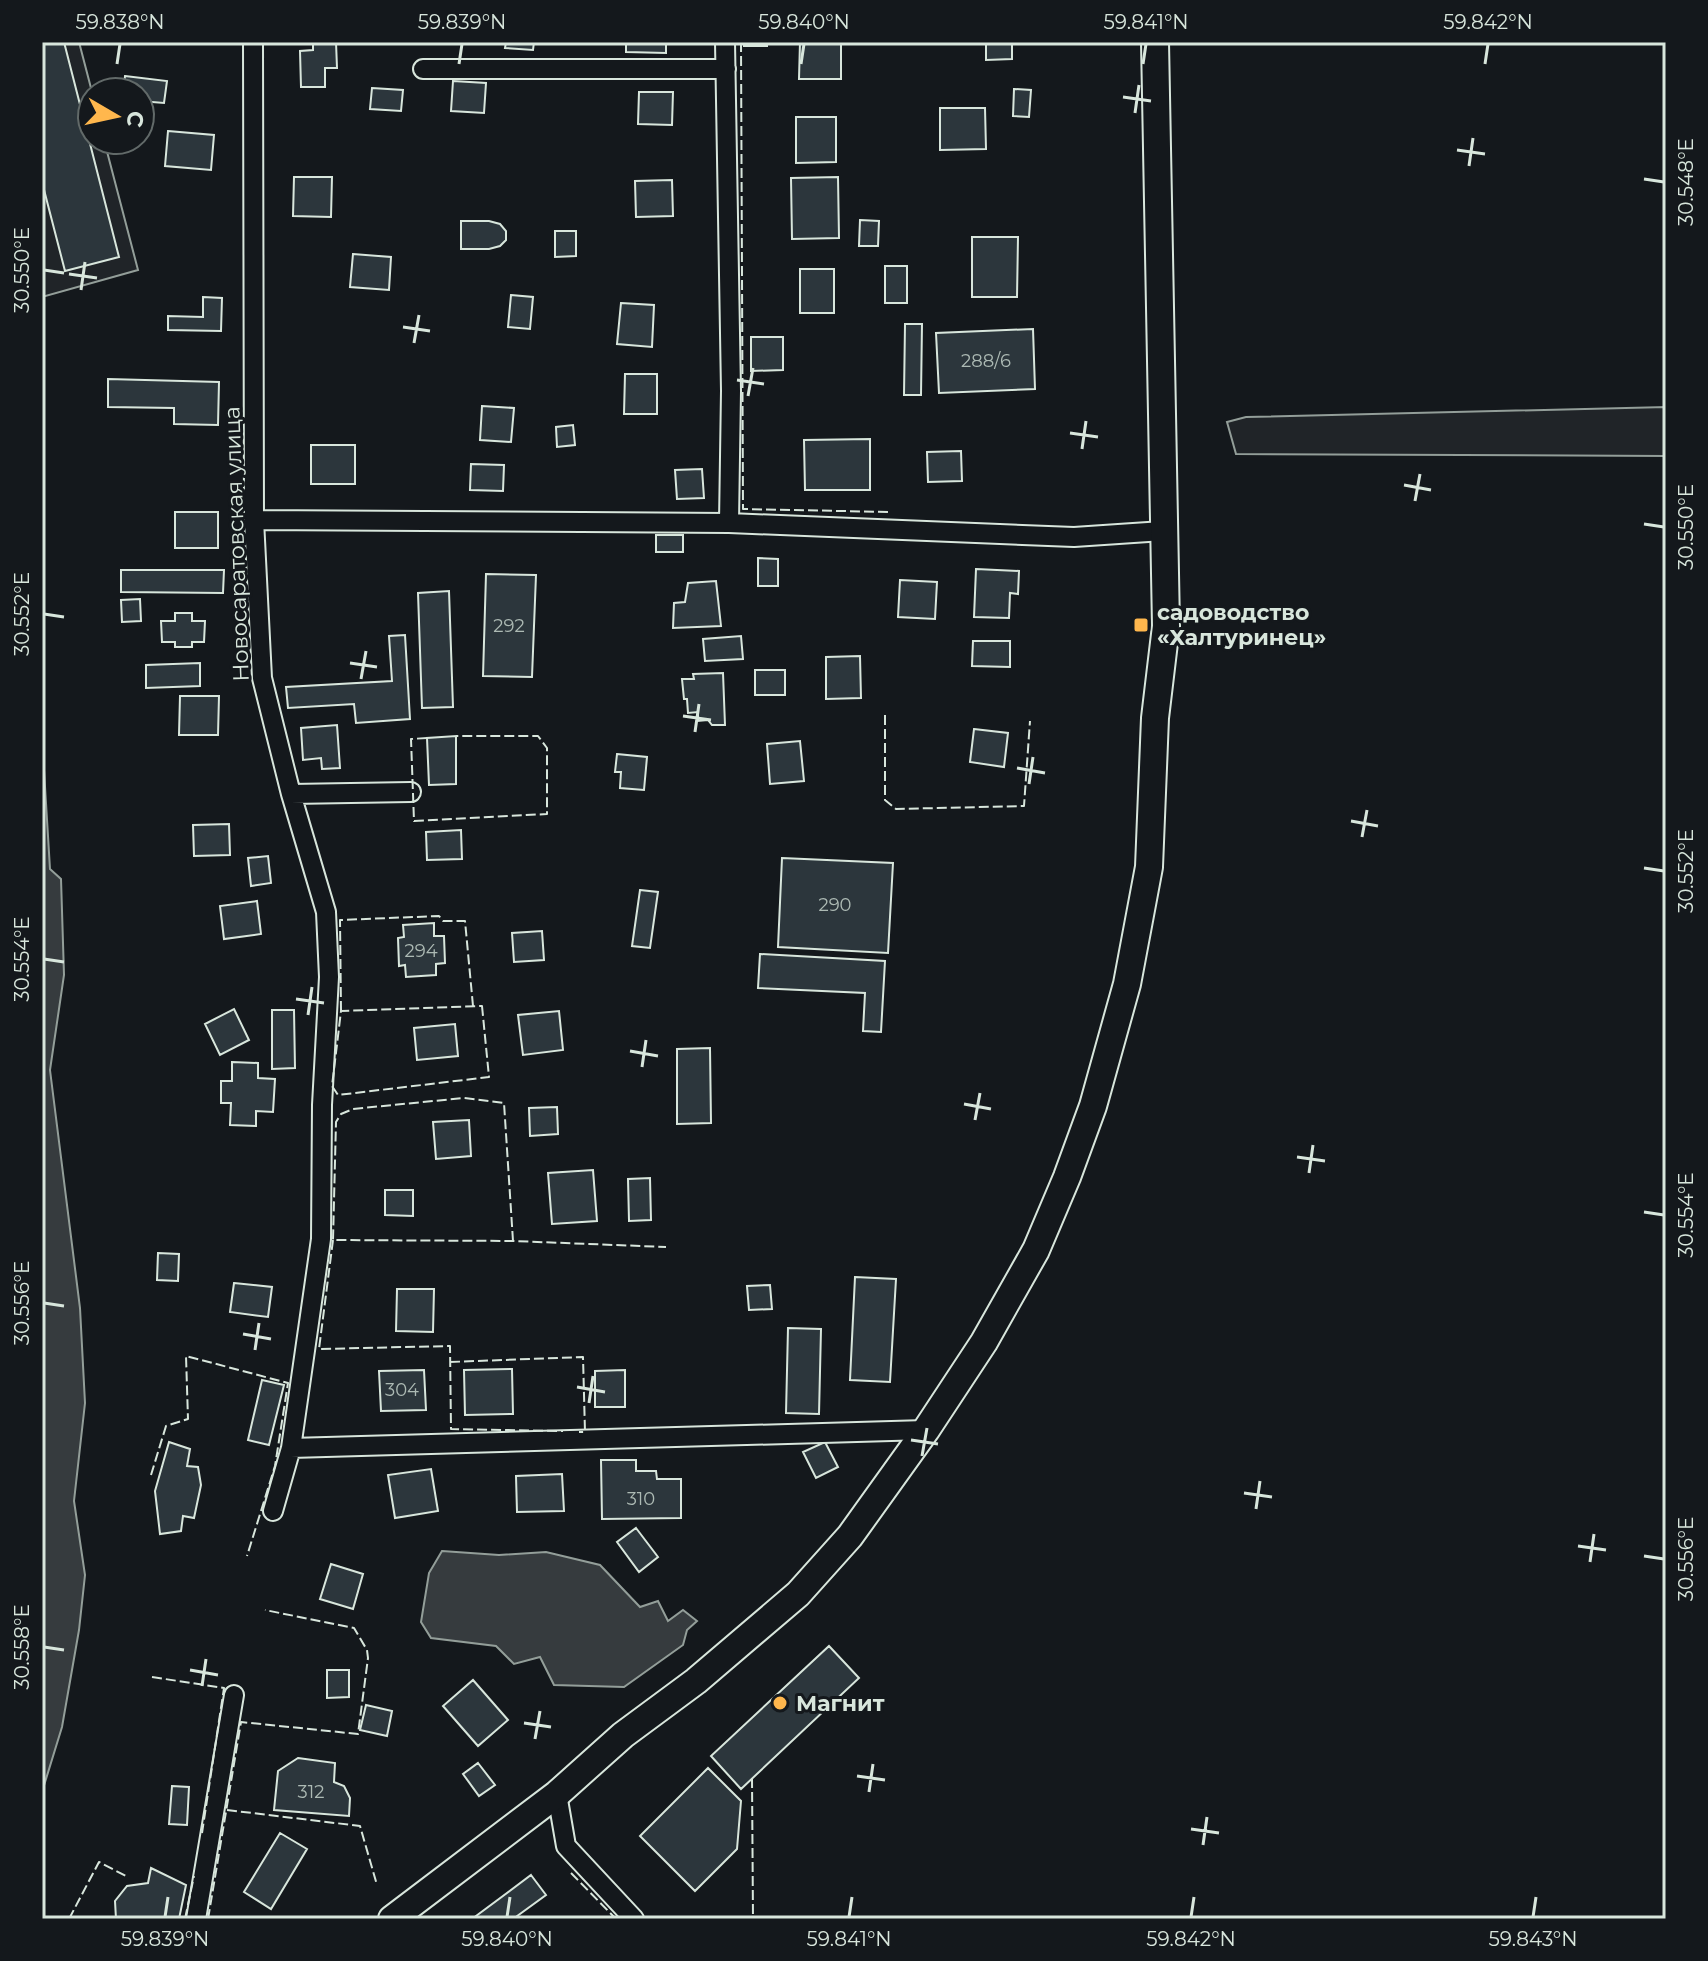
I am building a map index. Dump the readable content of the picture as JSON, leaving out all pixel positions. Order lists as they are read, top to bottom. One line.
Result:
{"streets":{"street":["Новосаратовская улица"]},"places":{"transit":["садоводство «Халтуринец»"],"other":["Магнит"]},"house_numbers":["288/6","292","290","294","304","310","312"],"north":"right","coordinates":["59.838°N","59.839°N","59.840°N","59.841°N","59.842°N","30.548°E","30.550°E","30.552°E","30.554°E","30.556°E","30.558°E","59.843°N"]}
